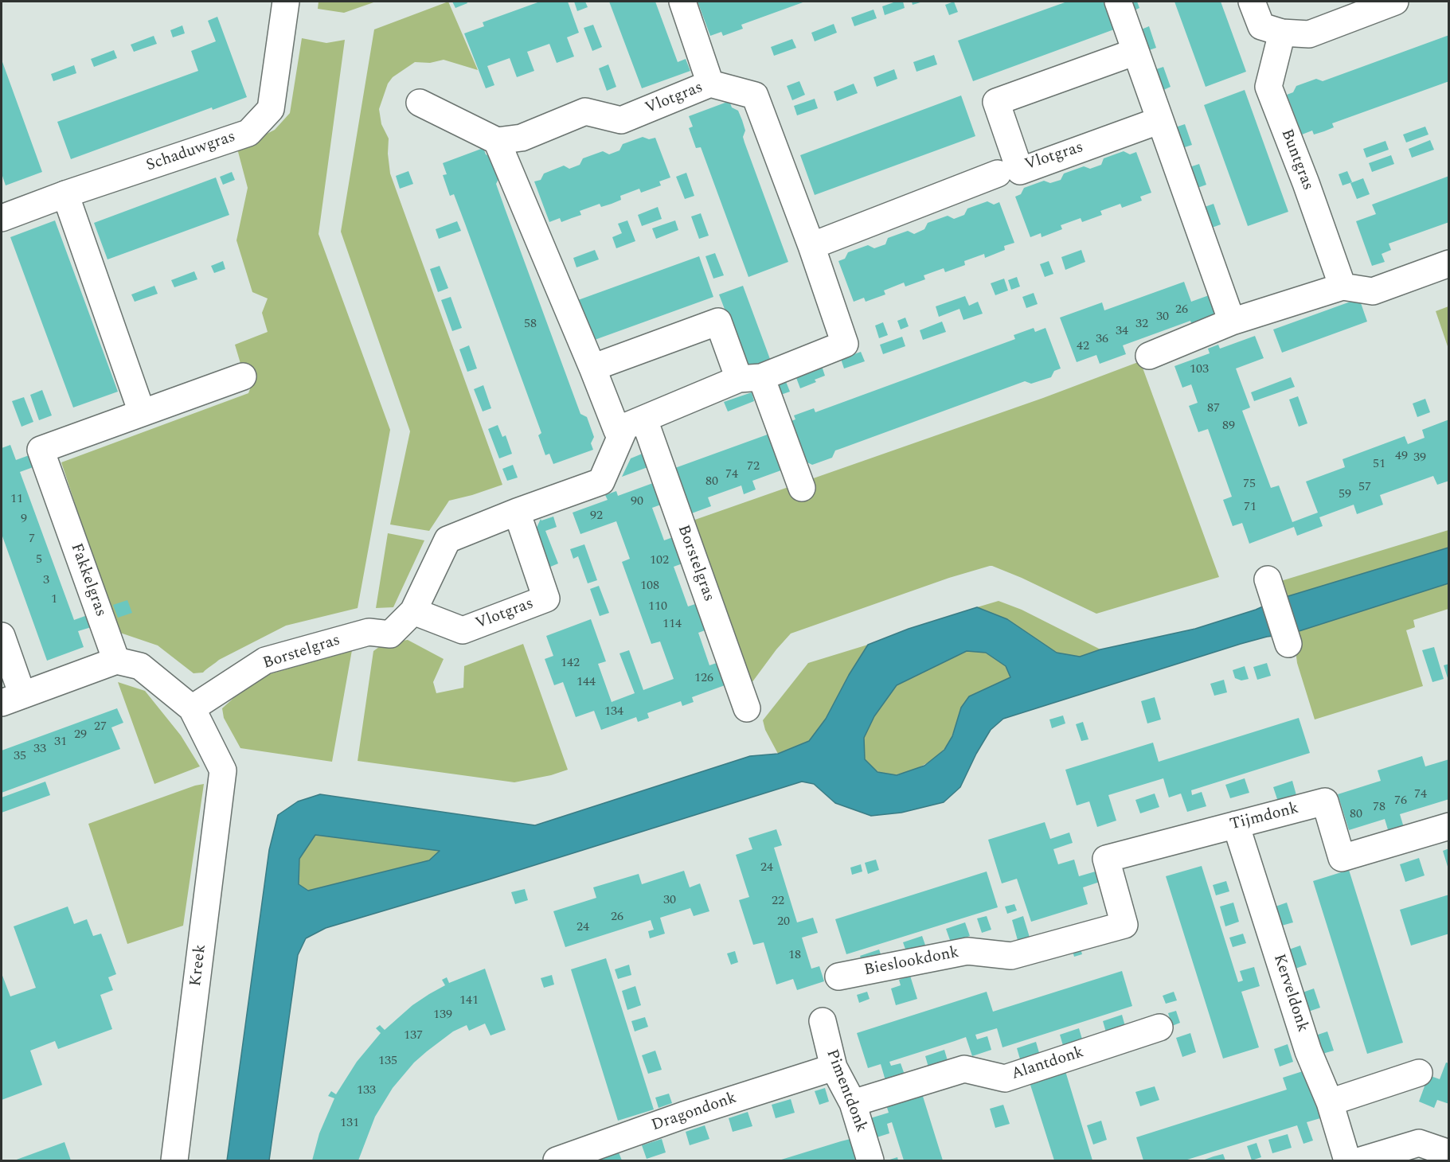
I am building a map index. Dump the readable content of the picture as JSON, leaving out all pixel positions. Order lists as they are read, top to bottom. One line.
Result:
{"streets":{"street":["Vlotgras","Schaduwgras","Buntgras","Borstelgras","Fakkelgras","Tijmdonk","Bieslookdonk","Kreek","Kerveldonk","Alantdonk","Pimentdonk","Dragondonk"]},"crossings":[["Vlotgras","Borstelgras"],["Borstelgras","Kreek"],["Tijmdonk","Bieslookdonk"],["Tijmdonk","Kerveldonk"],["Alantdonk","Pimentdonk"],["Pimentdonk","Dragondonk"]],"house_numbers":["26","30","58","32","34","36","42","103","87","89","49","39","51","72","74","80","75","57","59","11","90","71","92","9","7","5","102","3","108","1","110","114","142","126","144","134","27","29","31","33","35","74","76","78","80","24","30","22","26","20","24","18","141","139","137","135","133","131"]}
